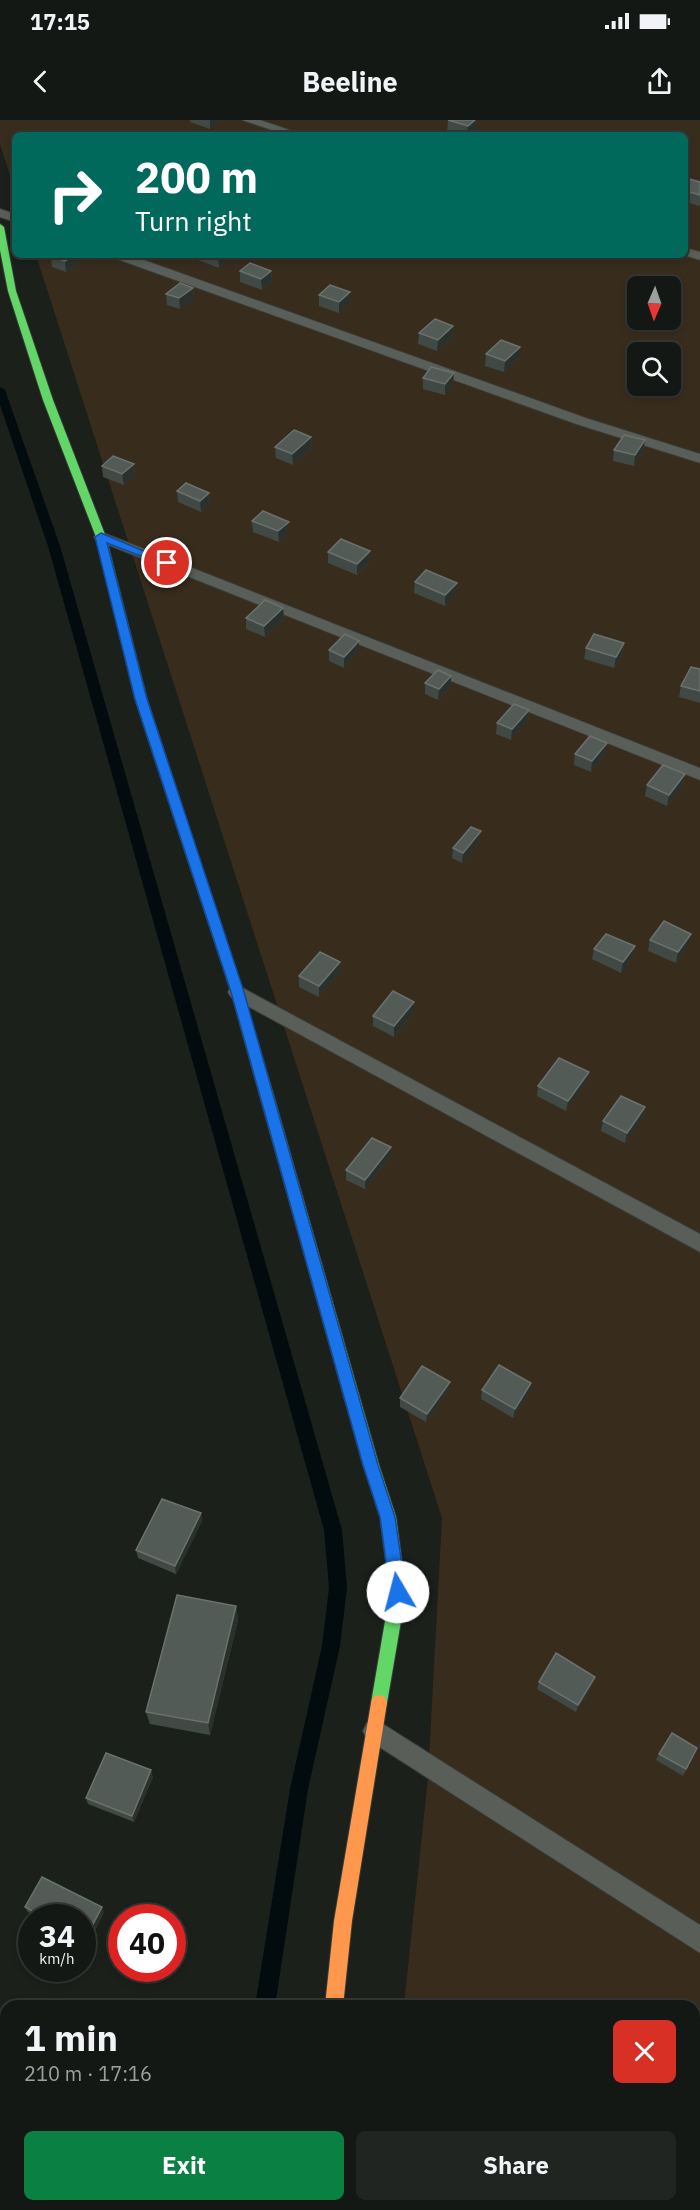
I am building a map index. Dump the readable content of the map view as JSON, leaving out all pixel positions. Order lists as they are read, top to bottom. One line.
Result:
{"north":"bottom","page":{"status":"17:15","header":"Beeline","turn":["200 m","Turn right"],"speed":"34 km/h","limit":"40","heading":["1 min","210 m · 17:16"],"buttons":["Exit","Share"]}}
